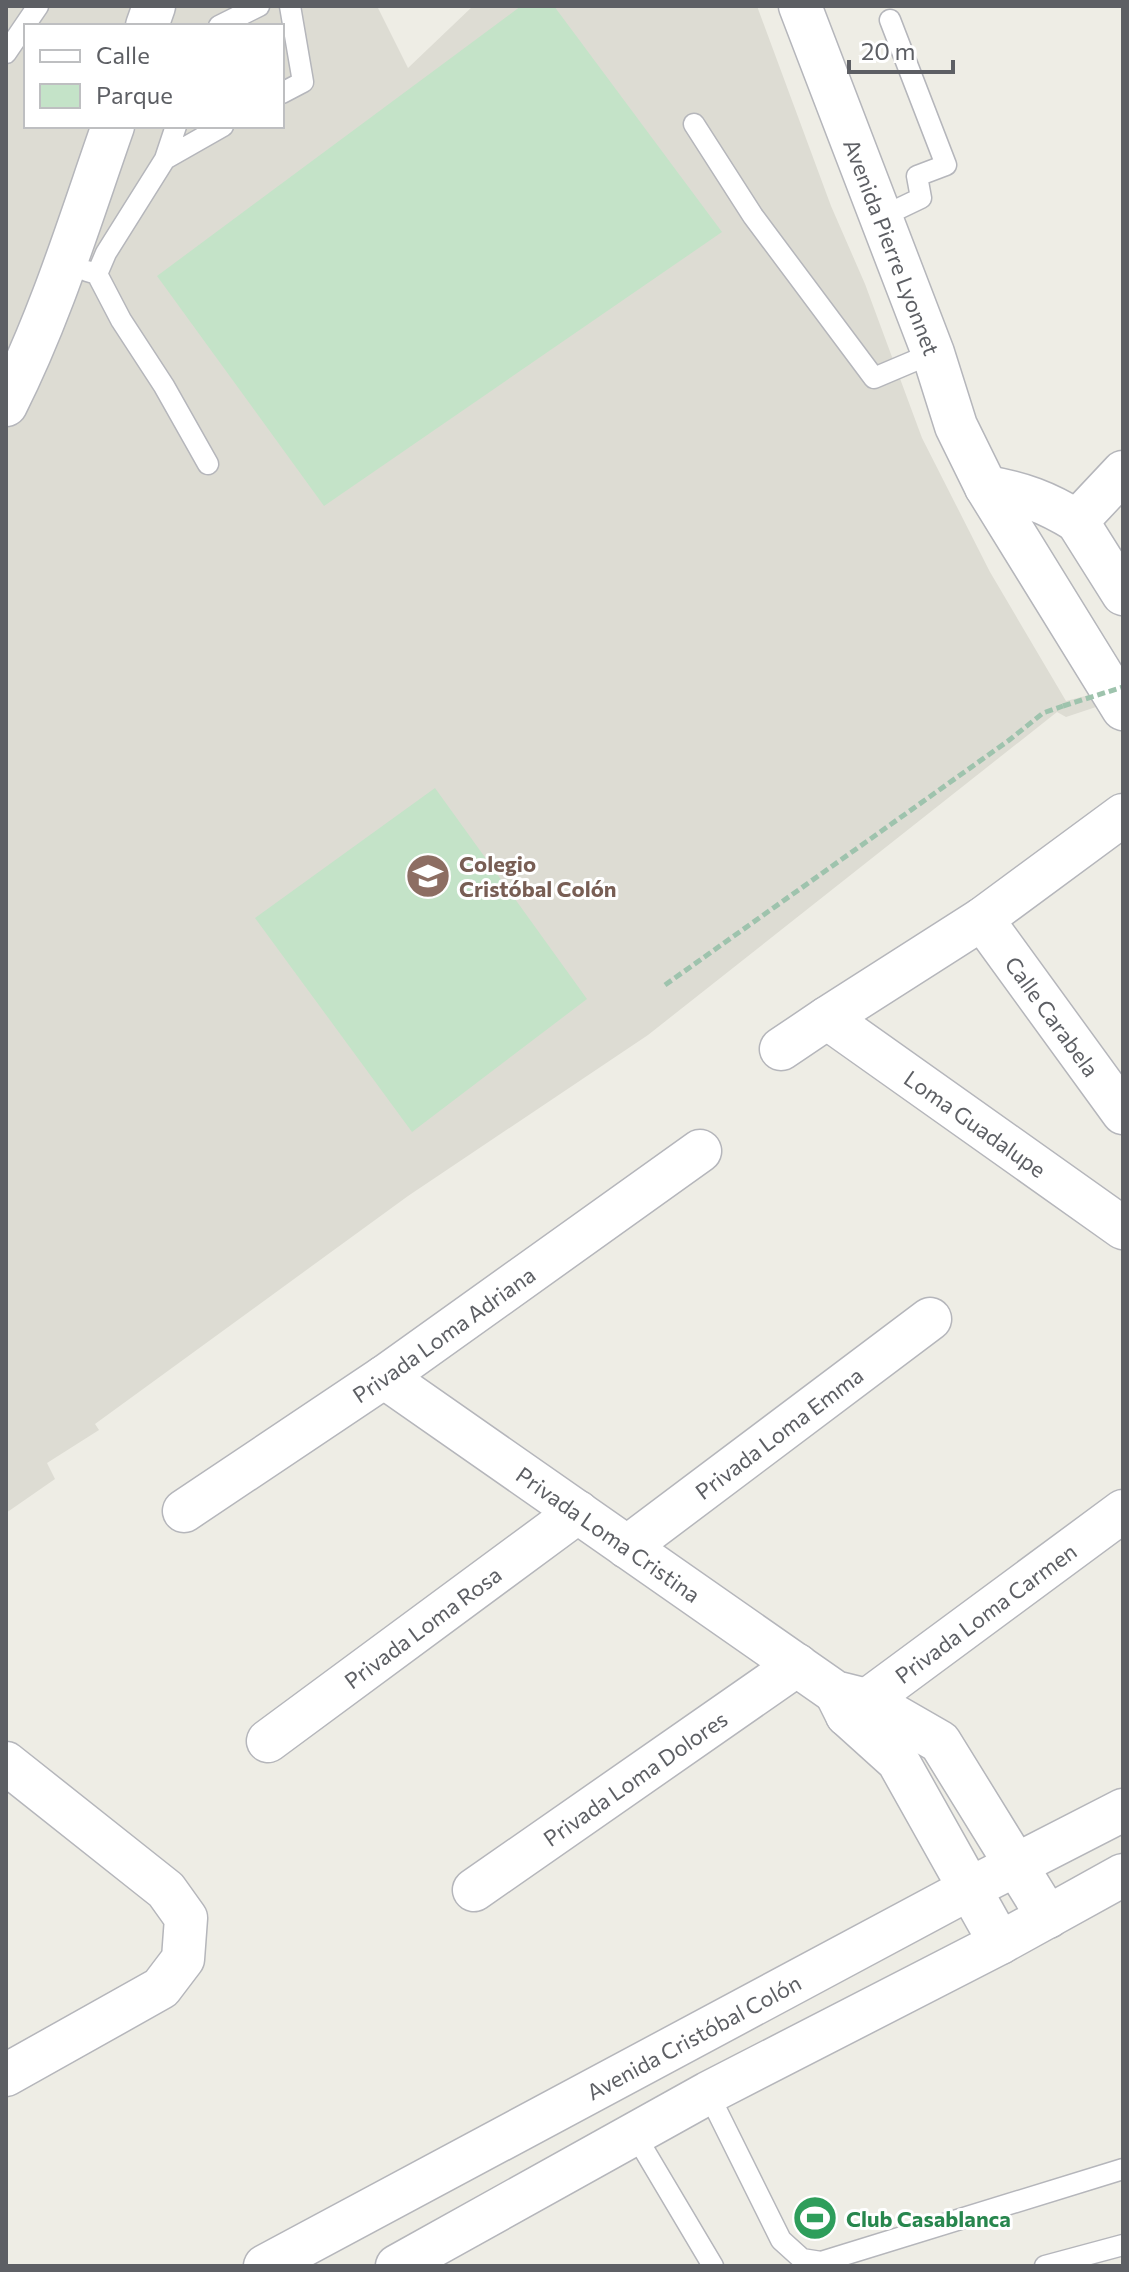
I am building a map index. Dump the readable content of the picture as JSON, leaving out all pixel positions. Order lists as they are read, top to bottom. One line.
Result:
{"streets":{"street":["Avenida Pierre Lyonnet","Calle Carabela","Loma Guadalupe","Privada Loma Adriana","Privada Loma Emma","Privada Loma Cristina","Privada Loma Carmen","Privada Loma Rosa","Privada Loma Dolores","Avenida Cristóbal Colón"]},"crossings":[["Privada Loma Adriana","Privada Loma Cristina"],["Privada Loma Emma","Privada Loma Cristina"],["Privada Loma Cristina","Privada Loma Carmen"],["Privada Loma Cristina","Privada Loma Rosa"],["Privada Loma Cristina","Privada Loma Dolores"],["Privada Loma Cristina","Avenida Cristóbal Colón"]],"places":{"school or university":["Colegio Cristóbal Colón"],"sports":["Club Casablanca"]},"legend":["Calle","Parque"],"scale_bar":"20 m"}
